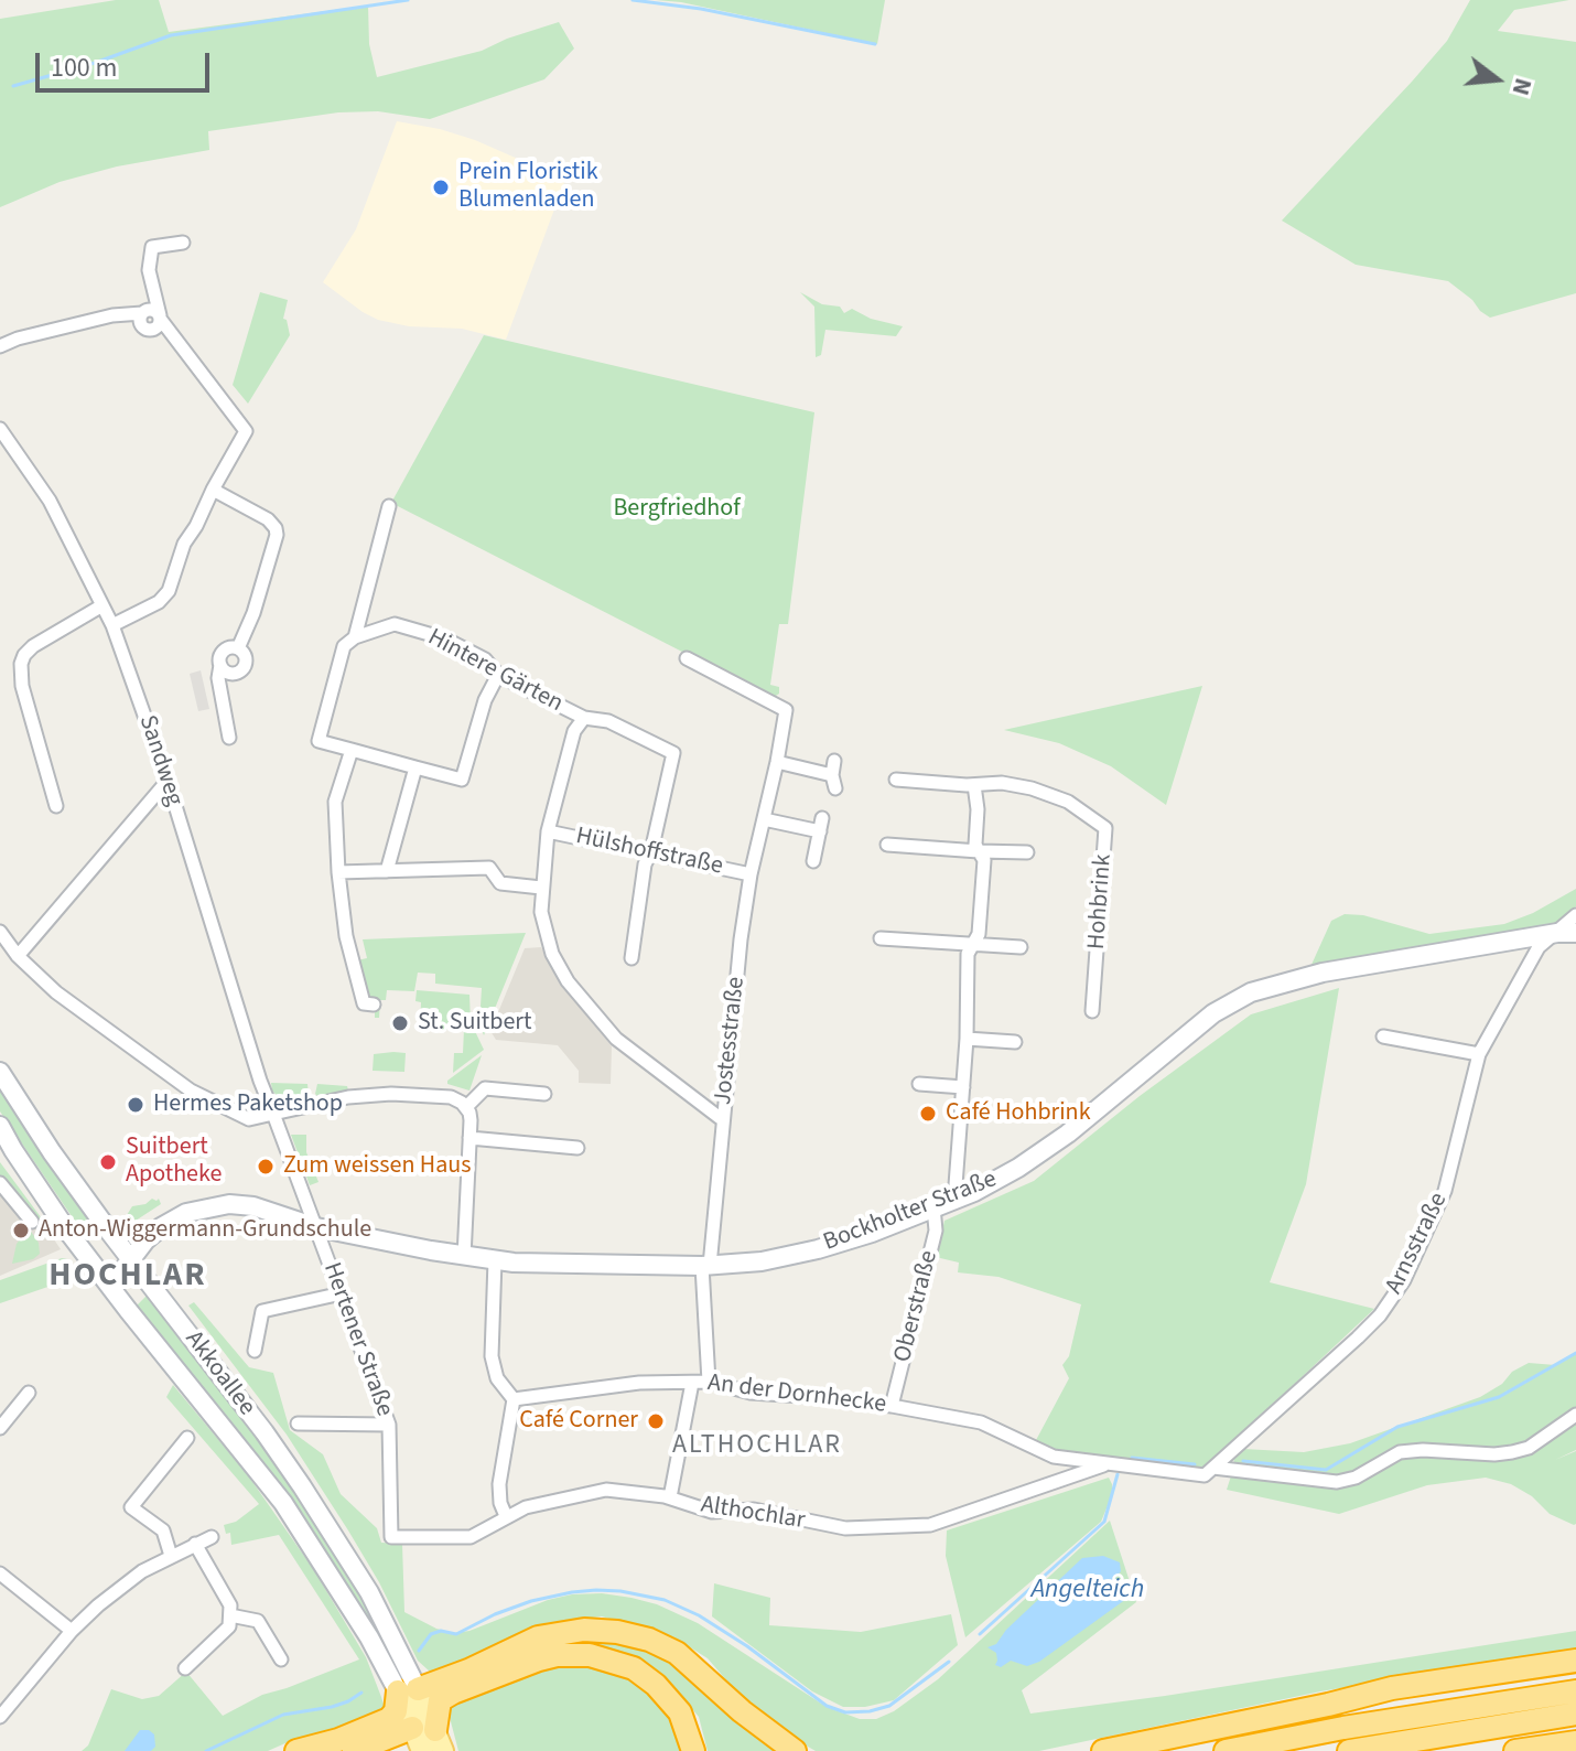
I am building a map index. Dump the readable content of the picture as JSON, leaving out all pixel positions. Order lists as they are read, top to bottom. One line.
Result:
{"streets":{"street":["Hintere Gärten","Sandweg","Hülshoffstraße","Hohbrink","Jostesstraße","Bockholter Straße","Arnsstraße","Oberstraße","Hertener Straße","Akkoallee","An der Dornhecke","Althochlar"]},"crossings":[["Hintere Gärten","Hülshoffstraße"],["Sandweg","Hertener Straße"],["Hülshoffstraße","Jostesstraße"],["Jostesstraße","Bockholter Straße"],["Jostesstraße","An der Dornhecke"],["Bockholter Straße","Arnsstraße"],["Bockholter Straße","Oberstraße"],["Bockholter Straße","Hertener Straße"],["Bockholter Straße","Akkoallee"],["Arnsstraße","An der Dornhecke"],["Oberstraße","An der Dornhecke"],["Hertener Straße","Althochlar"],["An der Dornhecke","Althochlar"]],"districts":["HOCHLAR","ALTHOCHLAR"],"water":["Angelteich"],"parks":["Bergfriedhof"],"places":["Prein Floristik Blumenladen","St. Suitbert","Hermes Paketshop","Café Hohbrink","Suitbert Apotheke","Zum weissen Haus","Anton-Wiggermann-Grundschule","Café Corner"],"scale_bar":"100 m","north":"right"}
